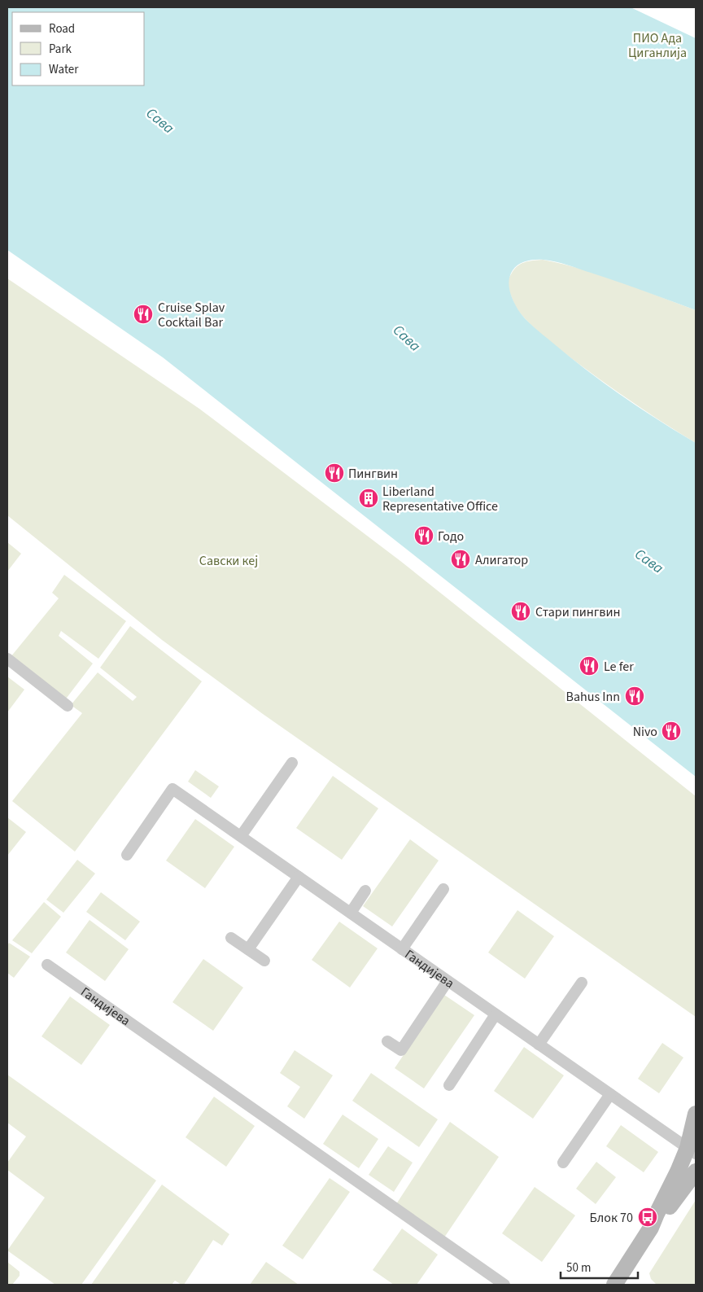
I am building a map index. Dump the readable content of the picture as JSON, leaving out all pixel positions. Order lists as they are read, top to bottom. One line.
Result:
{"streets":{"street":["Гандијева"]},"water":["Сава"],"parks":["ПИО Ада Циганлија","Савски кеј"],"places":{"restaurant":["Cruise Splav Cocktail Bar","Пингвин","Годо","Алигатор","Стари пингвин","Le fer","Bahus Inn","Nivo"],"building":["Liberland Representative Office"],"bus stop":["Блок 70"]},"legend":["Road","Park","Water"],"scale_bar":"50 m"}
